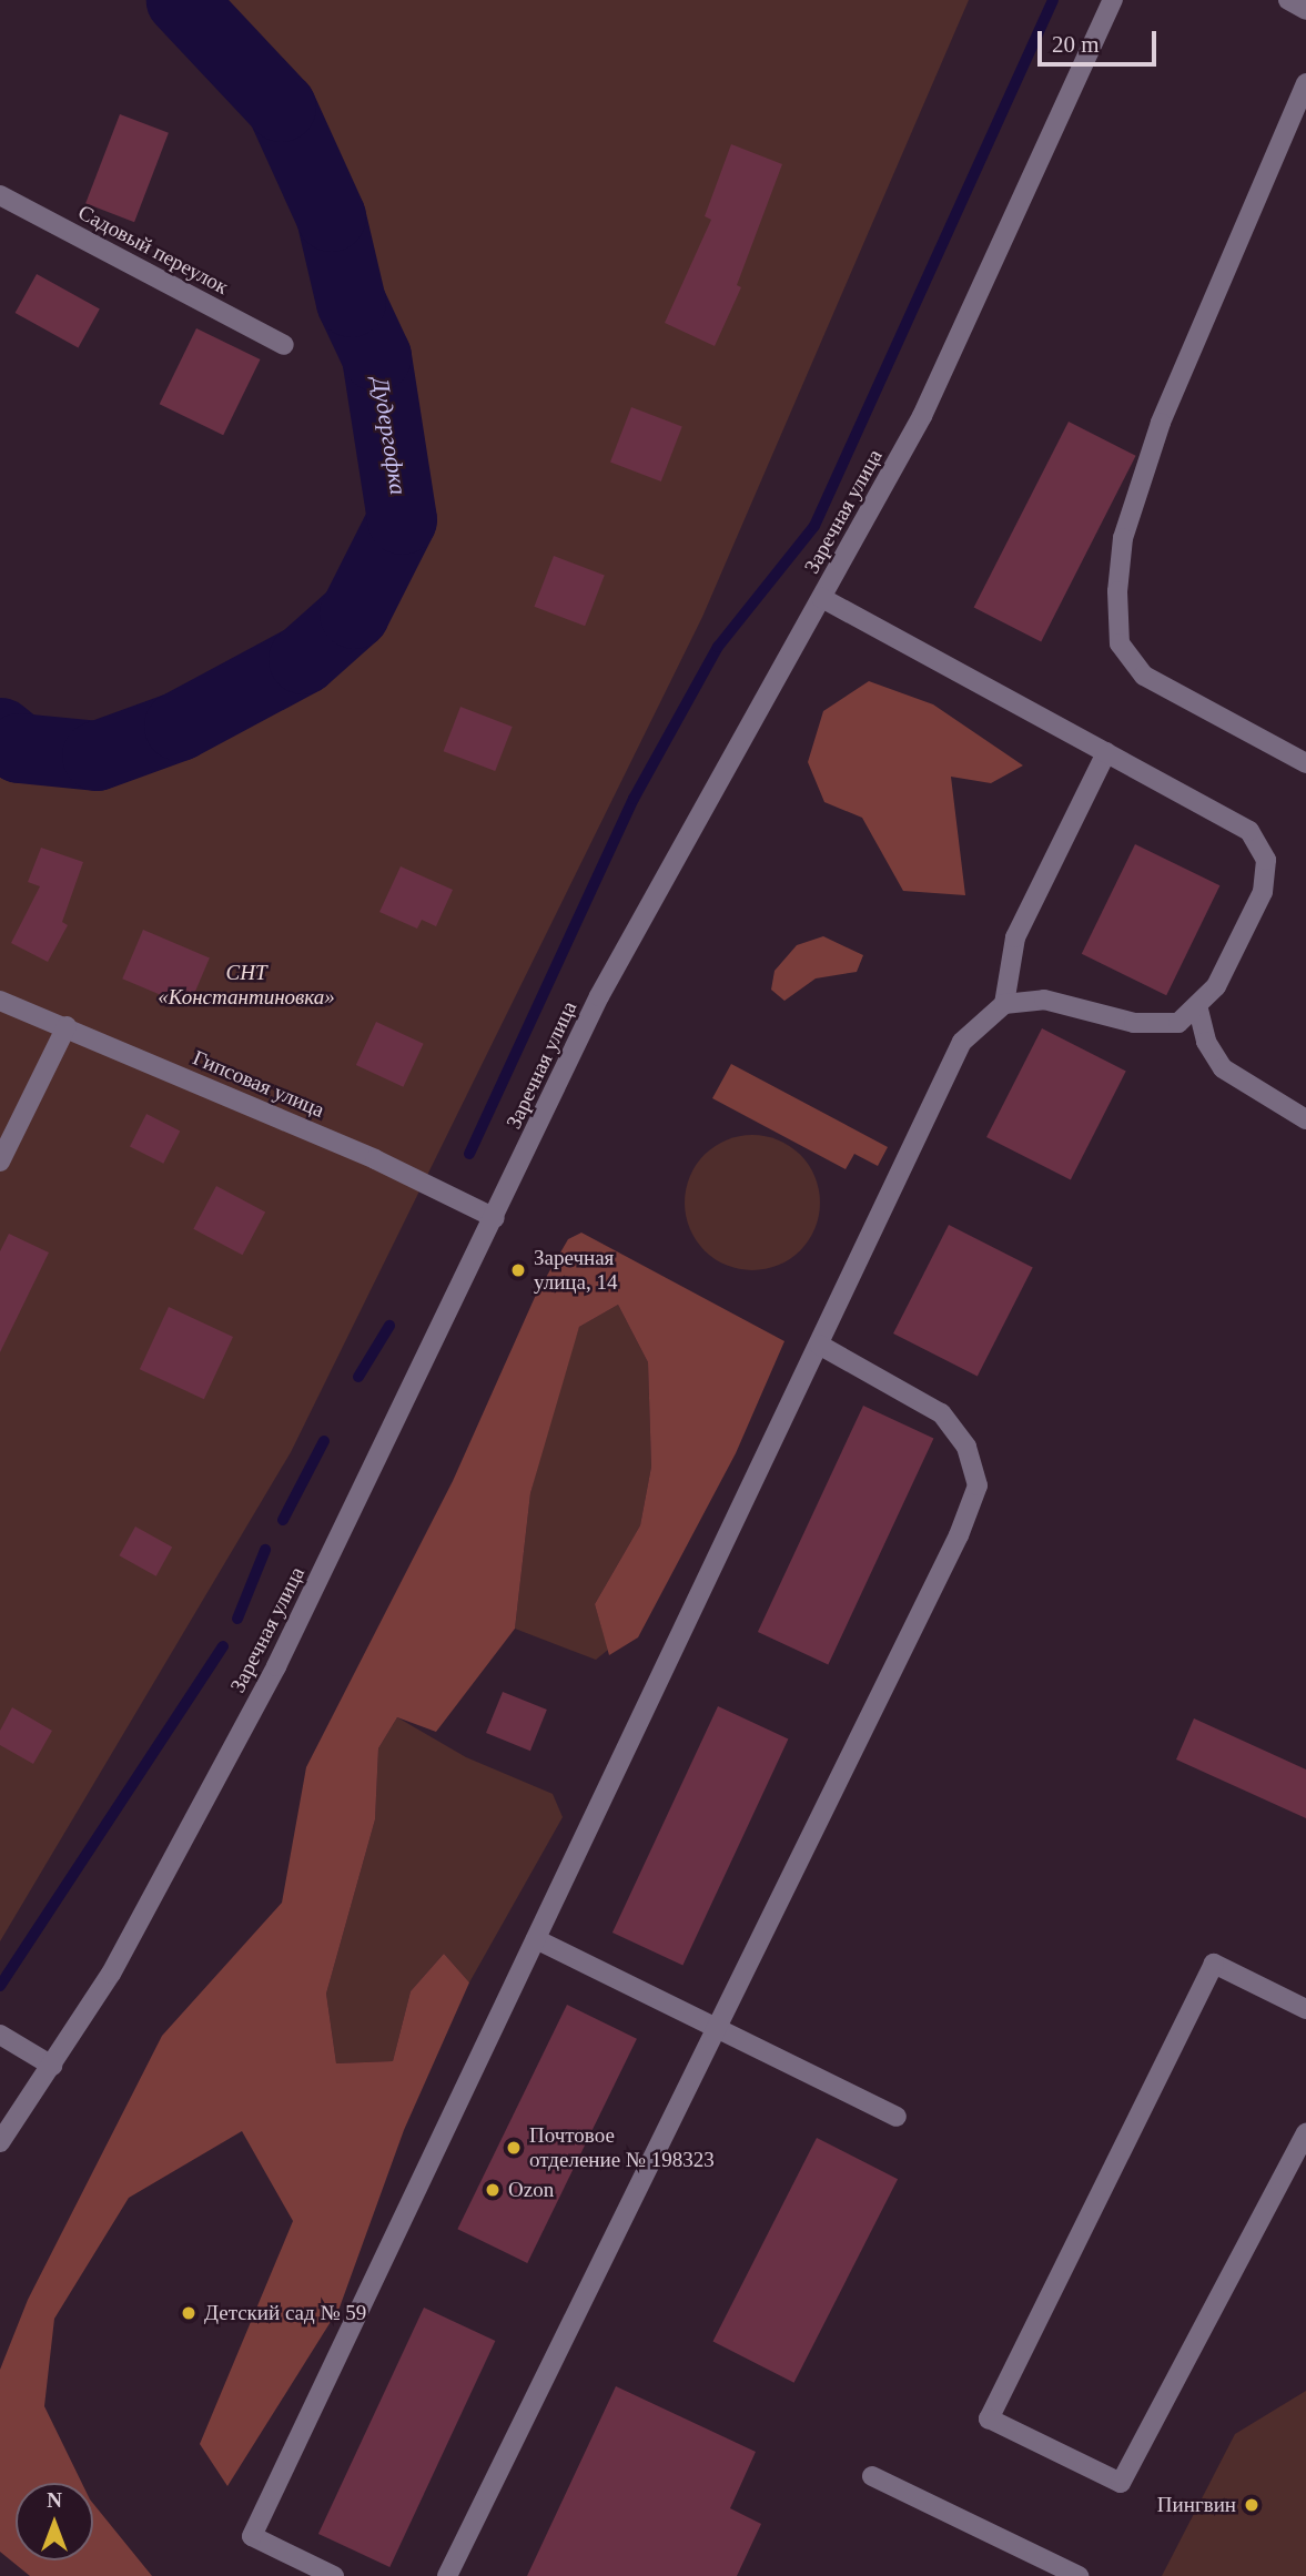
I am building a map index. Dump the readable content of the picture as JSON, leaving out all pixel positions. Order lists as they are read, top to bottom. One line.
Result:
{"streets":{"street":["Садовый переулок","Заречная улица","Гипсовая улица"]},"crossings":[["Заречная улица","Гипсовая улица"]],"water":["Дудергофка"],"parks":["СНТ «Константиновка»"],"places":["Заречная улица, 14","Почтовое отделение № 198323","Ozon","Детский сад № 59","Пингвин"],"scale_bar":"20 m","north":"top"}
